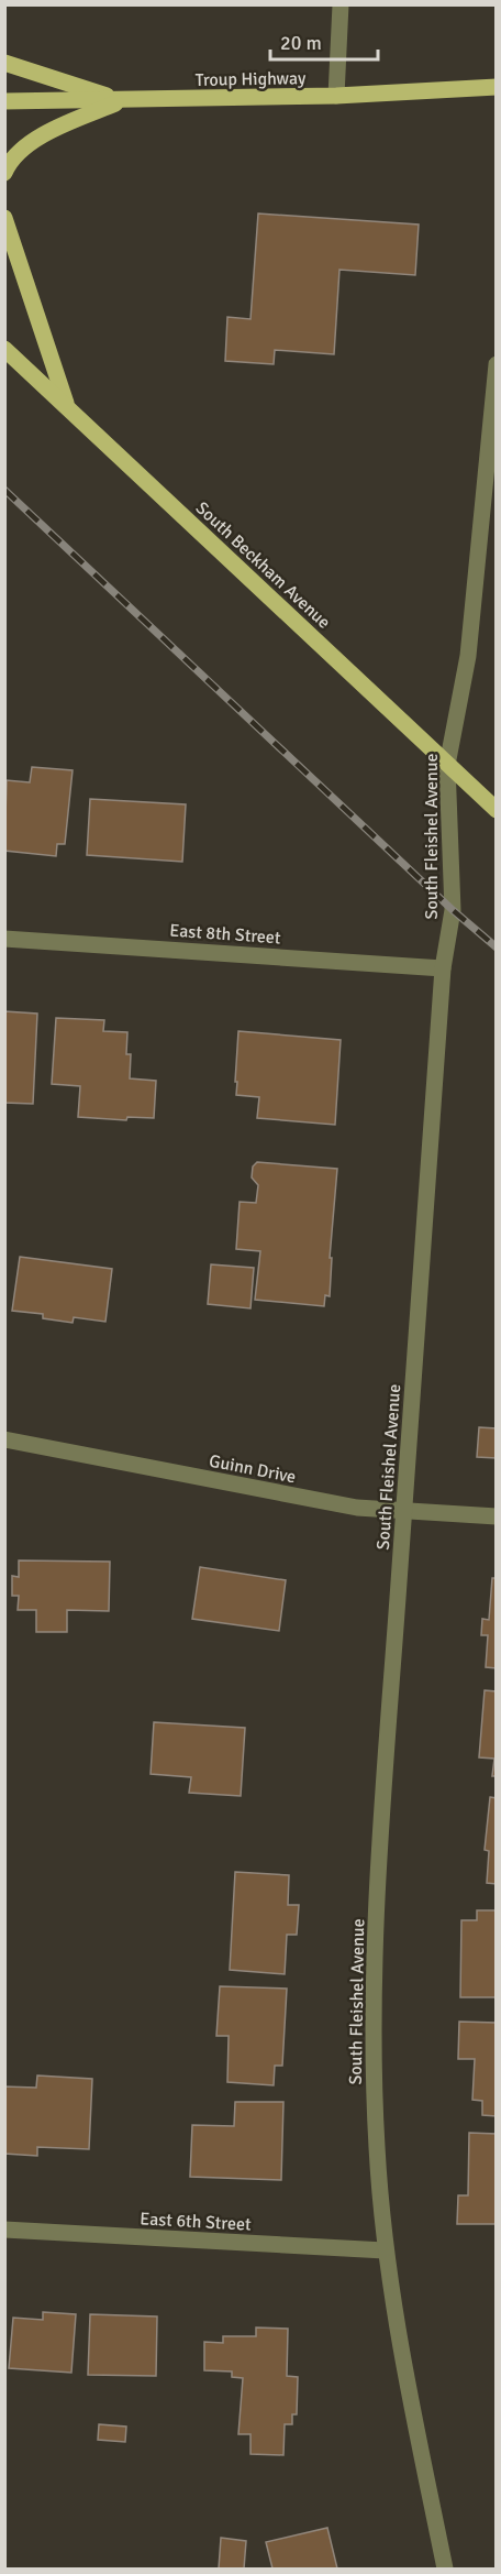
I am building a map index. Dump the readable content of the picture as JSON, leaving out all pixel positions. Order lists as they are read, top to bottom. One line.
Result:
{"streets":{"main road":["Troup Highway","South Beckham Avenue"],"street":["South Fleishel Avenue","East 8th Street","Guinn Drive","East 6th Street"]},"crossings":[["South Beckham Avenue","South Fleishel Avenue"],["South Fleishel Avenue","East 8th Street"],["South Fleishel Avenue","Guinn Drive"],["South Fleishel Avenue","East 6th Street"]],"scale_bar":"20 m"}
